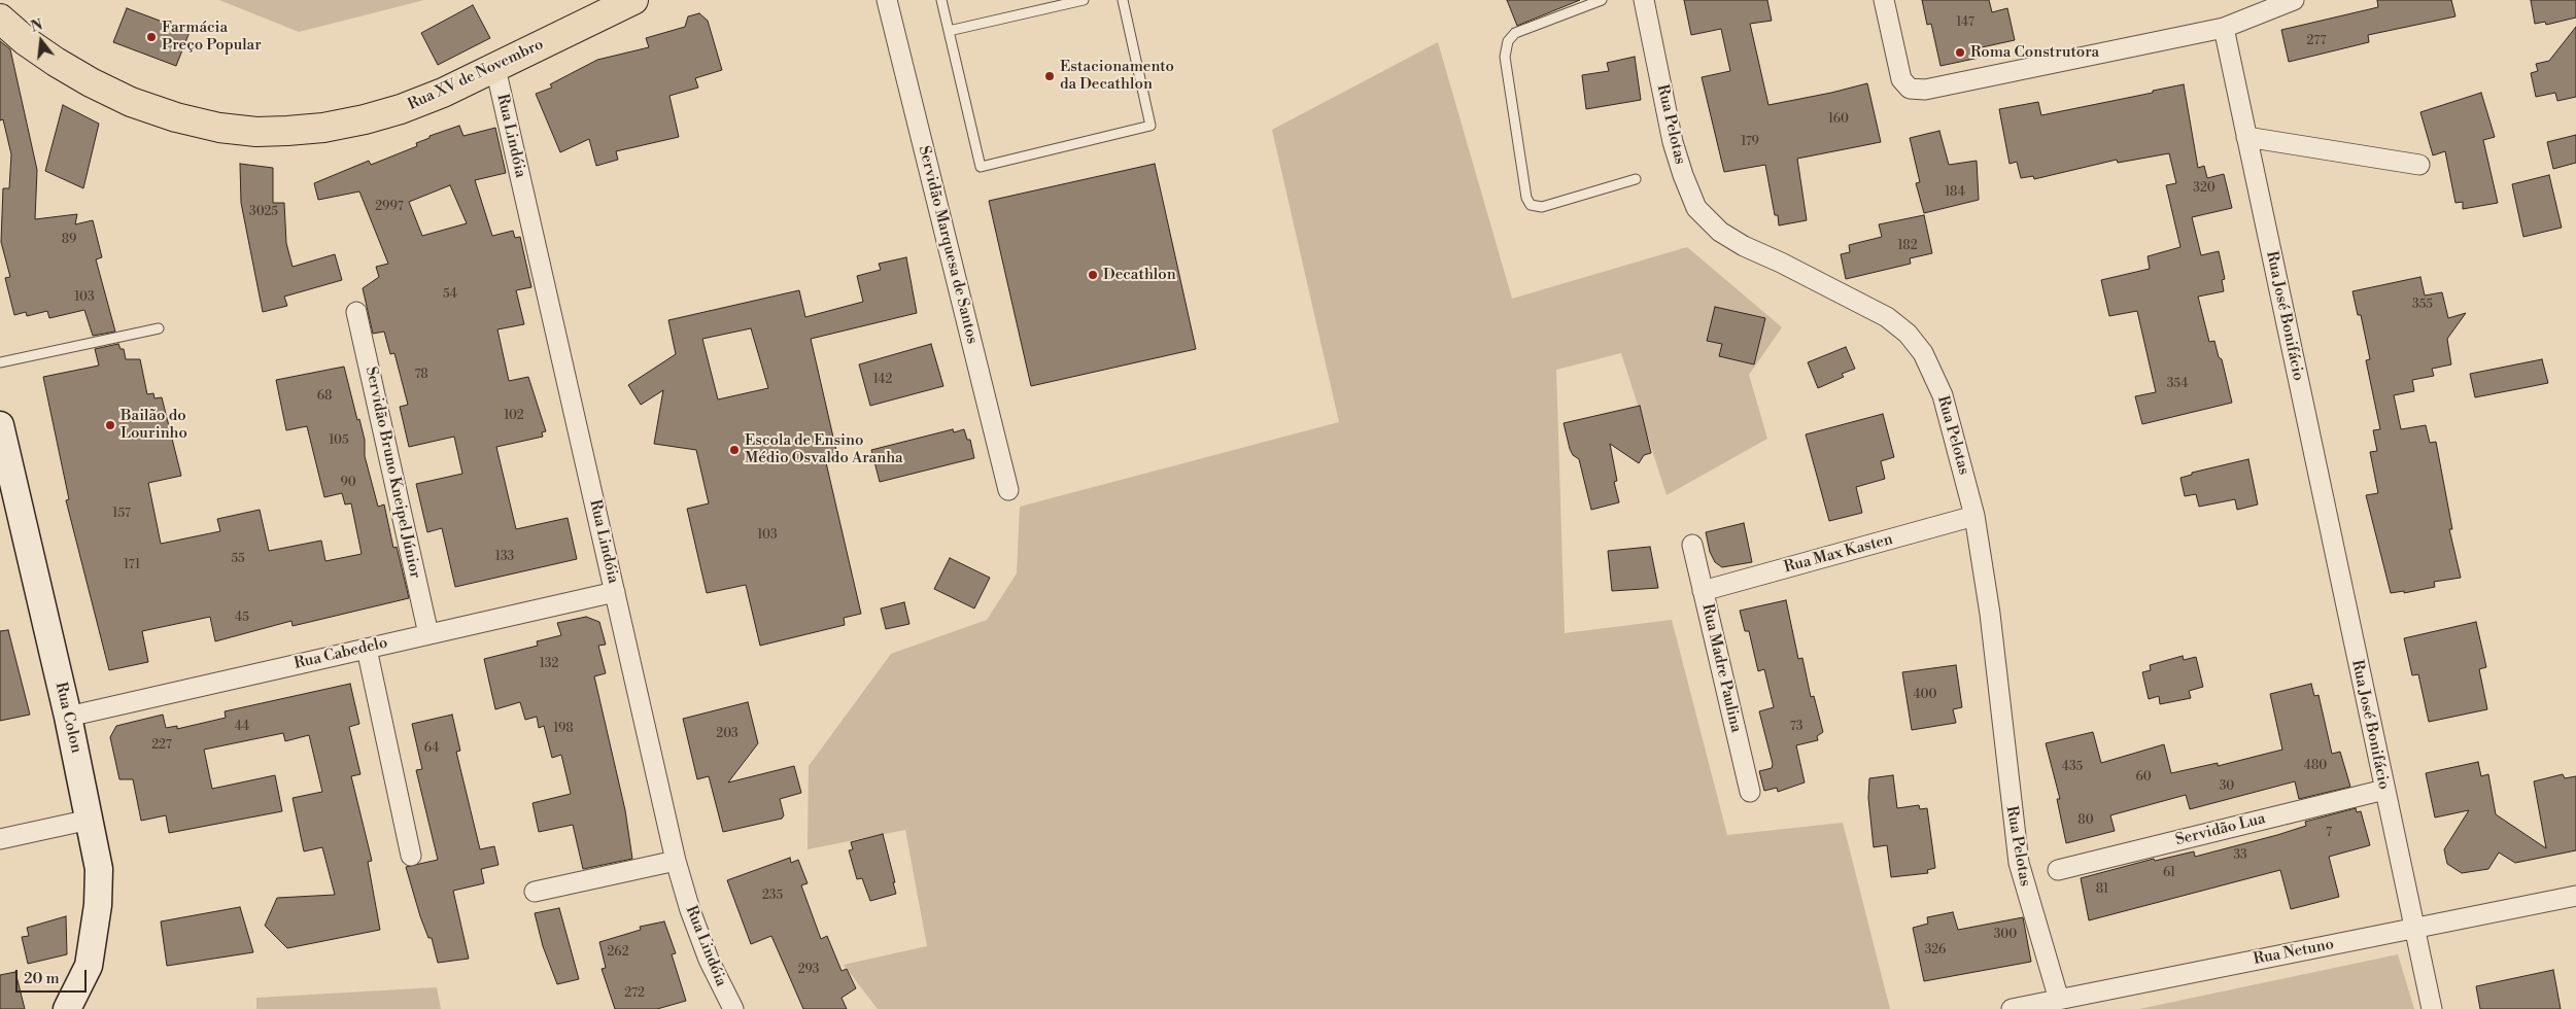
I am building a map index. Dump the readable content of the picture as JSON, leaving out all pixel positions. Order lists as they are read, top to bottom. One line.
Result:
{"streets":{"main road":["Rua XV de Novembro"],"street":["Rua Pelotas","Rua Lindóia","Servidão Marquesa de Santos","Rua José Bonifácio","Servidão Bruno Kneipel Júnior","Rua Max Kasten","Rua Cabedelo","Rua Madre Paulina","Rua Colon","Servidão Lua","Rua Netuno"]},"crossings":[["Rua XV de Novembro","Rua Lindóia"],["Rua Pelotas","Rua Max Kasten"],["Rua Pelotas","Rua Netuno"],["Rua Lindóia","Rua Cabedelo"],["Rua José Bonifácio","Servidão Lua"],["Rua José Bonifácio","Rua Netuno"],["Servidão Bruno Kneipel Júnior","Rua Cabedelo"],["Rua Max Kasten","Rua Madre Paulina"],["Rua Cabedelo","Rua Colon"]],"places":["Farmácia Preço Popular","Roma Construtora","Estacionamento da Decathlon","Decathlon","Bailão do Lourinho","Escola de Ensino Médio Osvaldo Aranha"],"house_numbers":["147","277","160","179","320","184","2997","3025","89","182","54","103","355","78","142","354","68","102","105","90","157","103","133","55","171","45","132","400","44","73","198","203","227","64","480","435","60","30","80","7","33","61","81","235","300","326","262","293","272"],"scale_bar":"20 m","north":"top"}
